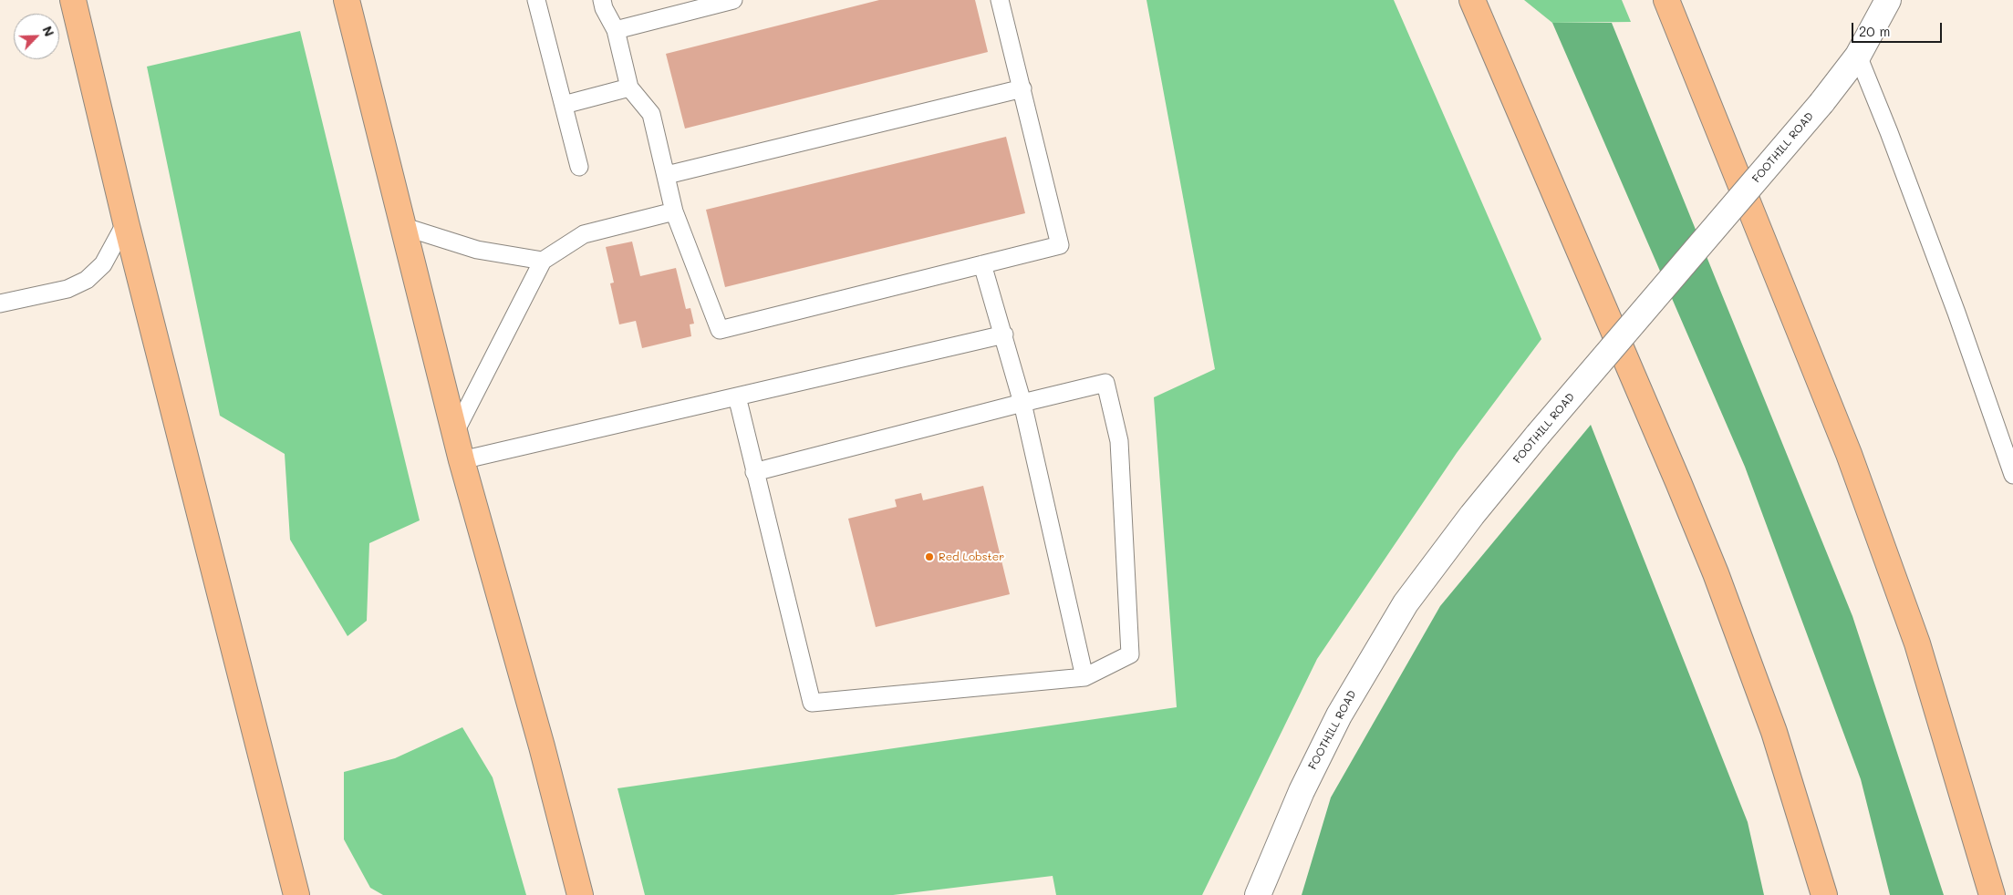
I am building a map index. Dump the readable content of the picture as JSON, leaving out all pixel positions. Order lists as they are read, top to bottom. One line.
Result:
{"streets":{"street":["FOOTHILL ROAD"]},"places":["Red Lobster"],"scale_bar":"20 m","north":"top right"}
